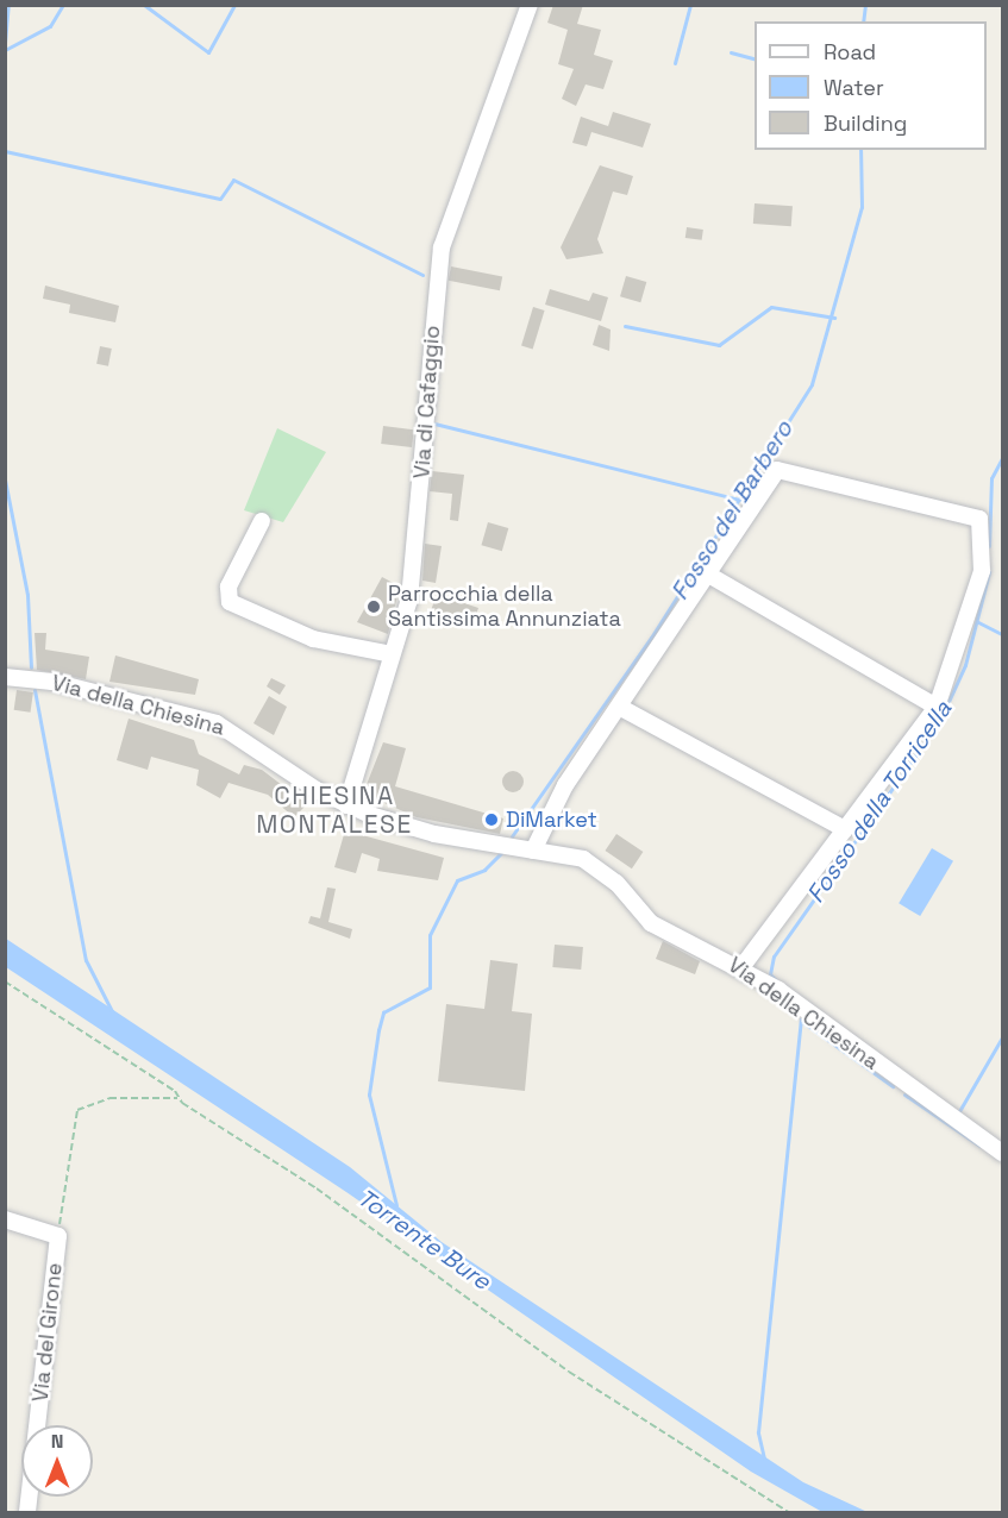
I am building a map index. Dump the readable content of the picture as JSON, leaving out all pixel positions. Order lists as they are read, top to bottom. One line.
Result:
{"streets":{"street":["Via di Cafaggio","Via della Chiesina","Via del Girone"]},"crossings":[["Via di Cafaggio","Via della Chiesina"]],"districts":["CHIESINA MONTALESE"],"water":["Fosso del Barbero","Fosso della Torricella","Torrente Bure"],"places":["Parrocchia della Santissima Annunziata","DiMarket"],"legend":["Road","Water","Building"],"north":"top"}
